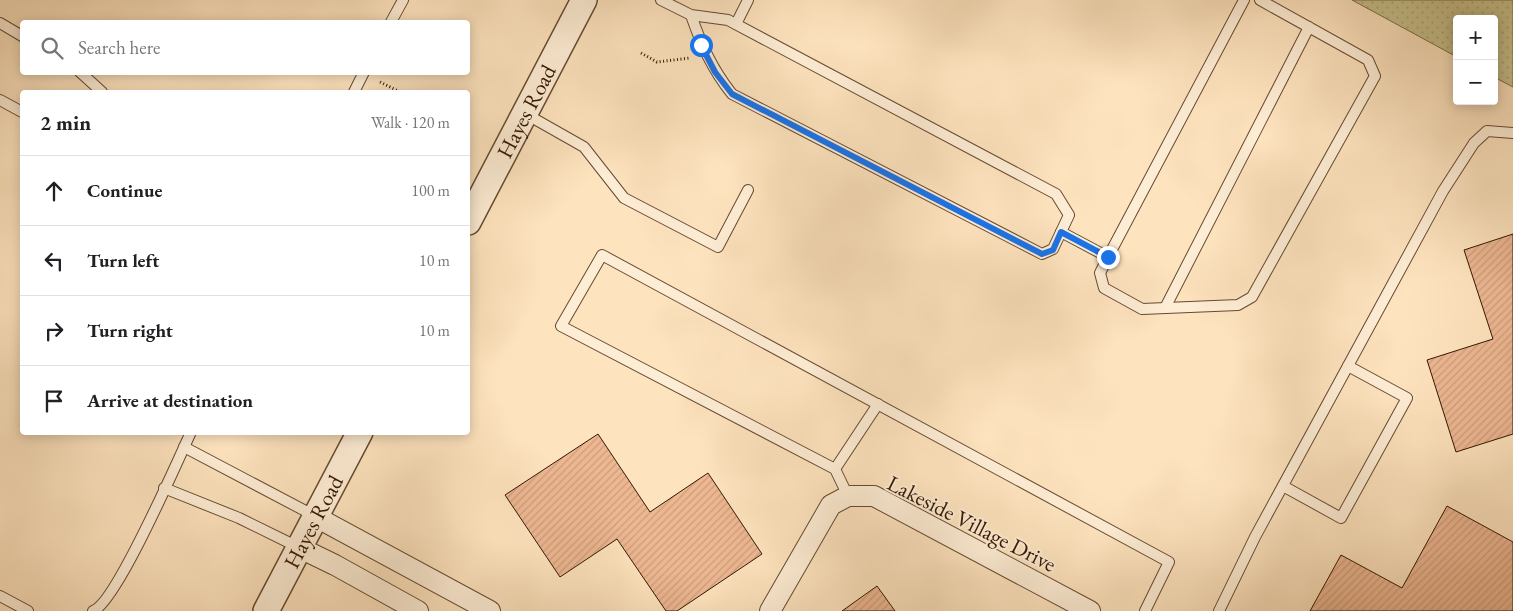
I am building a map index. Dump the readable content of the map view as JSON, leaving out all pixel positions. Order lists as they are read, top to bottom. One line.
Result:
{"streets":{"street":["Hayes Road","Lakeside Village Drive"]},"page":{"map_buttons":["+","−"],"search":"Search here","heading":["2 min","Walk · 120 m"],"list":[["Continue","100 m"],["Turn left","10 m"],["Turn right","10 m"],"Arrive at destination"]}}
